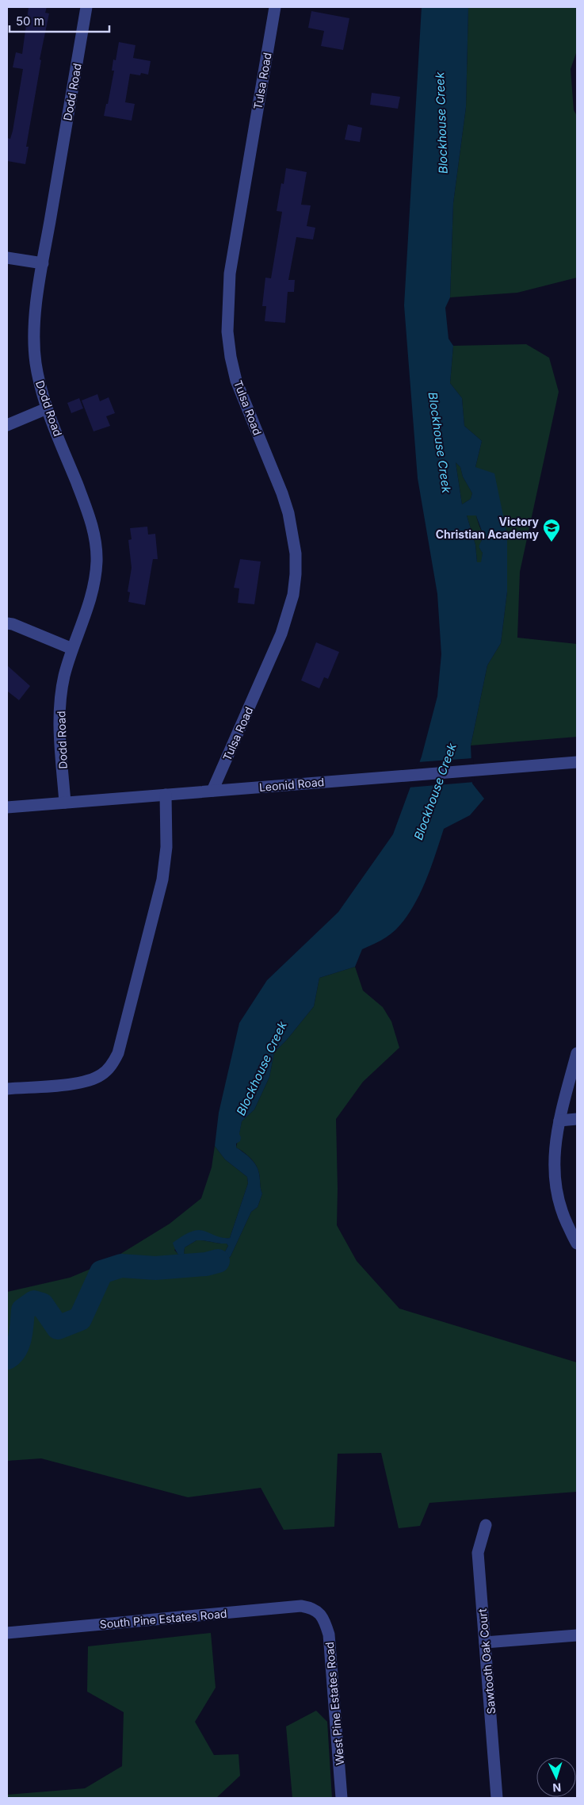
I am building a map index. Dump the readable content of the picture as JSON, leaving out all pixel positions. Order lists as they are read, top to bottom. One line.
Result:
{"streets":{"street":["Tulsa Road","Dodd Road","Leonid Road","South Pine Estates Road","Sawtooth Oak Court","West Pine Estates Road"]},"crossings":[["Tulsa Road","Leonid Road"],["Dodd Road","Leonid Road"],["South Pine Estates Road","West Pine Estates Road"]],"water":["Blockhouse Creek"],"places":{"school or university":["Victory Christian Academy"]},"scale_bar":"50 m","north":"bottom"}
